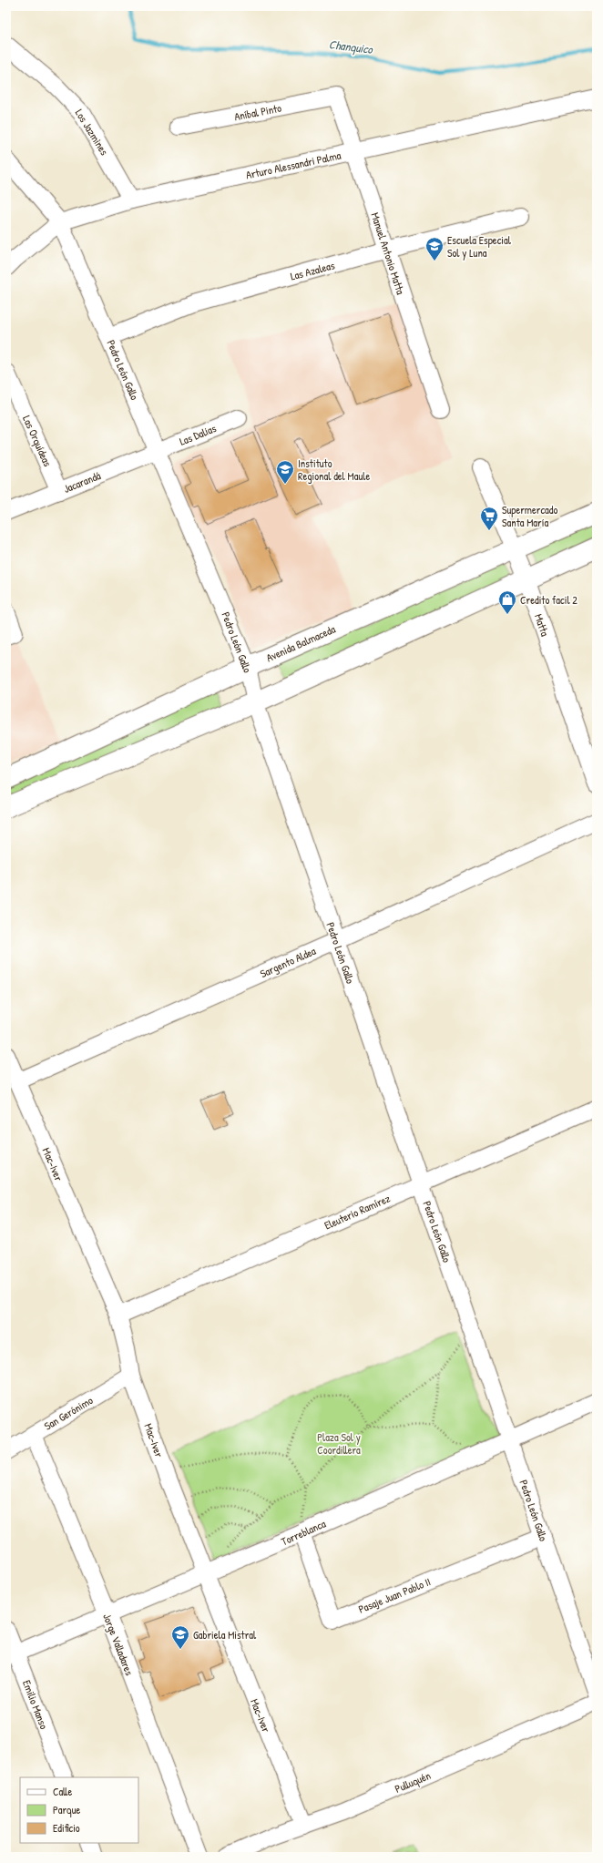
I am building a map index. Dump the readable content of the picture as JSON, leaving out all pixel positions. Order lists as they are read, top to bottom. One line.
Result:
{"streets":{"main road":["Avenida Balmaceda"],"street":["Aníbal Pinto","Los Jazmines","Arturo Alessandri Palma","Manuel Antonio Matta","Las Azaleas","Pedro León Gallo","Las Dalias","Las Orquídeas","Jacarandá","Matta","Sargento Aldea","Mac-Iver","Eleuterio Ramírez","San Gerónimo","Torreblanca","Pasaje Juan Pablo II","Jorge Valladares","Emilio Manso","Pulluquén"]},"crossings":[["Aníbal Pinto","Manuel Antonio Matta"],["Los Jazmines","Arturo Alessandri Palma"],["Arturo Alessandri Palma","Manuel Antonio Matta"],["Arturo Alessandri Palma","Pedro León Gallo"],["Manuel Antonio Matta","Las Azaleas"],["Las Azaleas","Pedro León Gallo"],["Pedro León Gallo","Las Dalias"],["Pedro León Gallo","Jacarandá"],["Pedro León Gallo","Avenida Balmaceda"],["Pedro León Gallo","Sargento Aldea"],["Pedro León Gallo","Eleuterio Ramírez"],["Pedro León Gallo","Torreblanca"],["Pedro León Gallo","Pasaje Juan Pablo II"],["Las Dalias","Jacarandá"],["Las Orquídeas","Jacarandá"],["Matta","Avenida Balmaceda"],["Sargento Aldea","Mac-Iver"],["Mac-Iver","Eleuterio Ramírez"],["Mac-Iver","San Gerónimo"],["Mac-Iver","Torreblanca"],["Mac-Iver","Pulluquén"],["San Gerónimo","Jorge Valladares"],["Torreblanca","Pasaje Juan Pablo II"],["Torreblanca","Jorge Valladares"],["Torreblanca","Emilio Manso"]],"water":["Chanquico"],"parks":["Plaza Sol y Coordillera"],"places":{"school or university":["Escuela Especial Sol y Luna","Instituto Regional del Maule","Gabriela Mistral"],"supermarket":["Supermercado Santa María"],"shop":["Credito facil 2"]},"legend":["Calle","Parque","Edificio"]}
